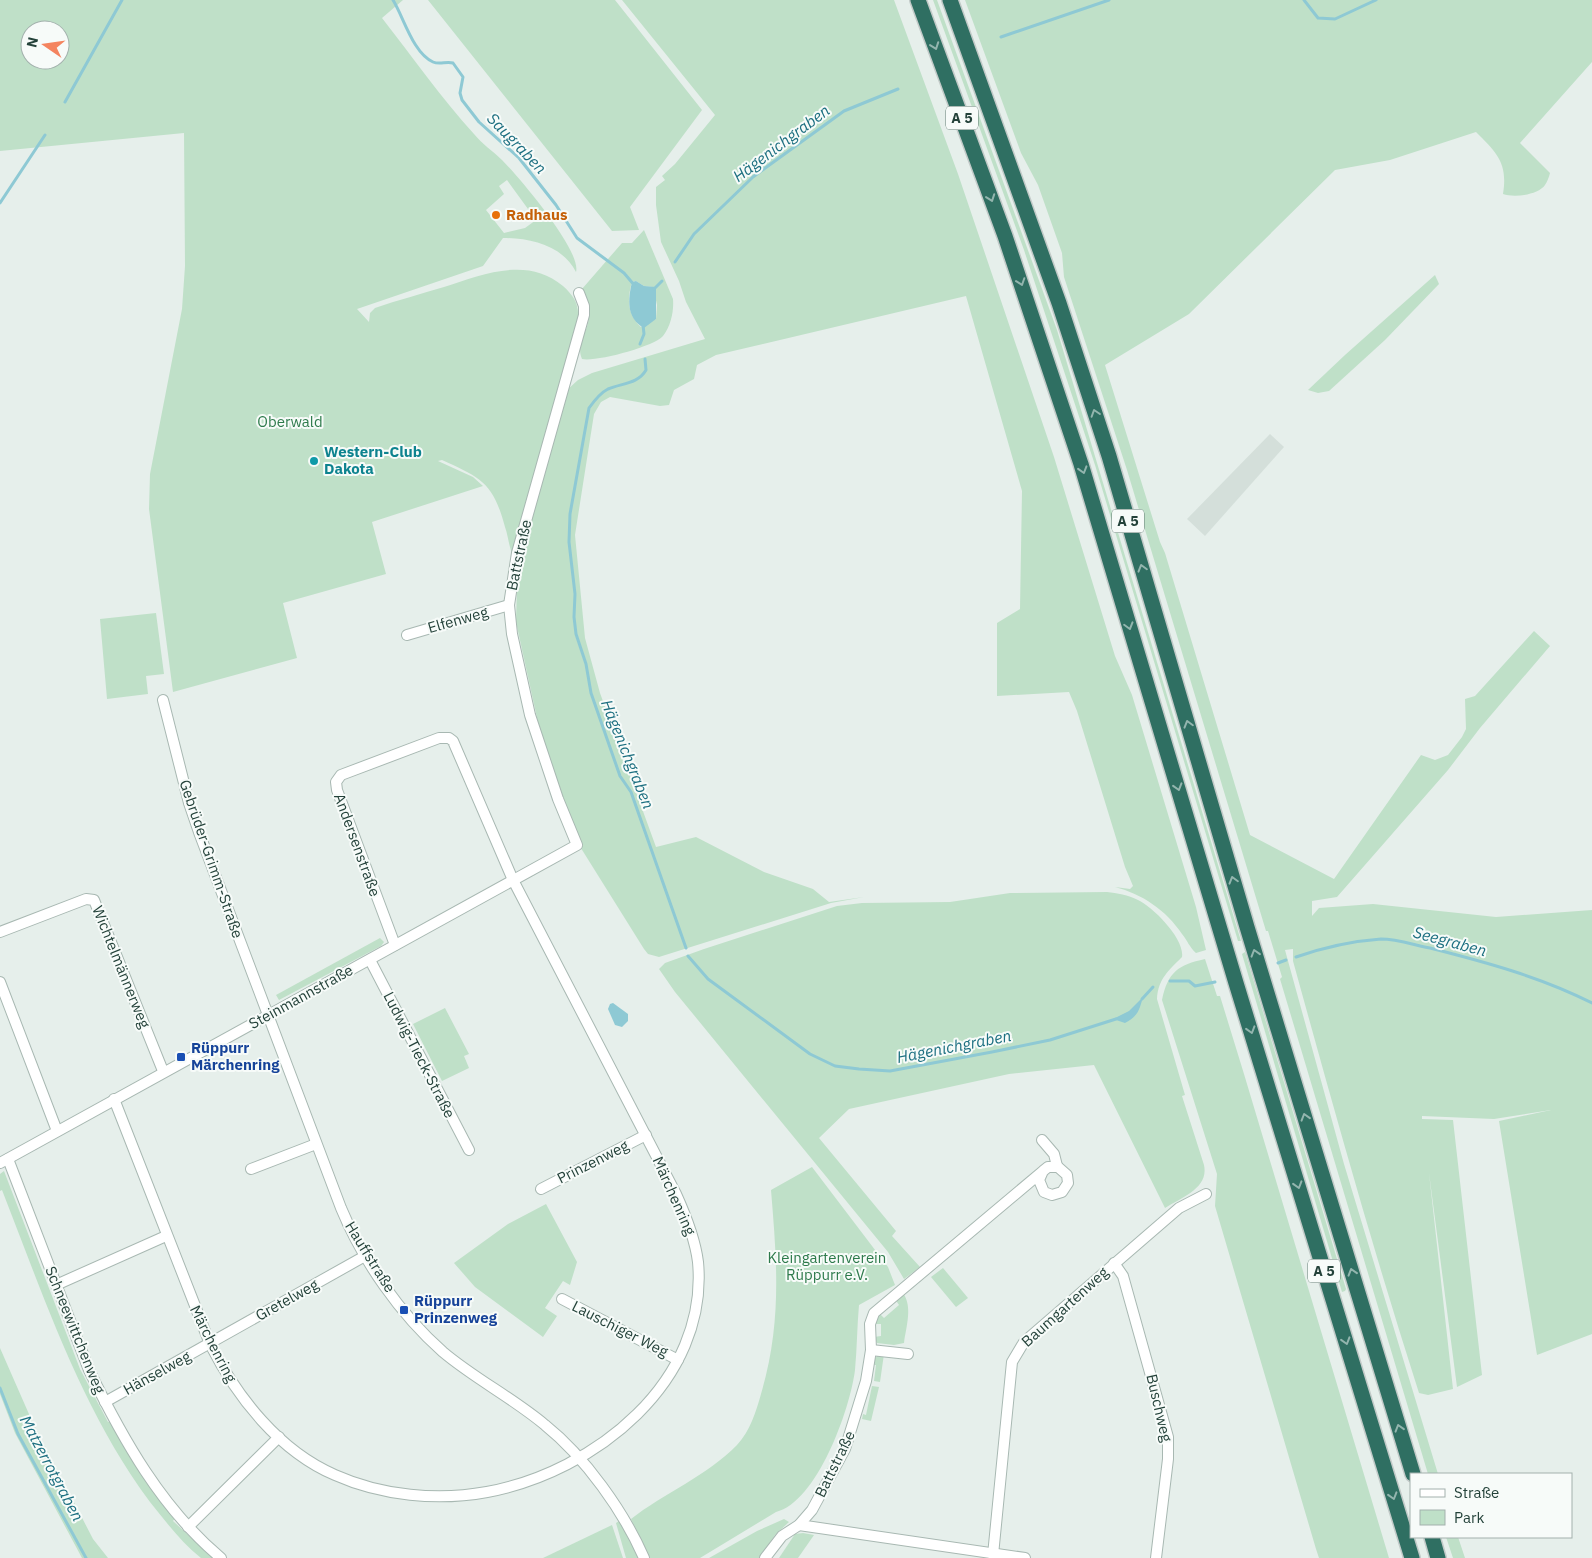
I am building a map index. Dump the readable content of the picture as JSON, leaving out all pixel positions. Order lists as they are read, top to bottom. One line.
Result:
{"streets":{"highway":["A 5"],"street":["Battstraße","Elfenweg","Andersenstraße","Gebrüder-Grimm-Straße","Wichtelmännerweg","Steinmannstraße","Ludwig-Tieck-Straße","Prinzenweg","Märchenring","Hauffstraße","Gretelweg","Baumgartenweg","Lauschiger Weg","Schneewittchenweg","Hänselweg","Buschweg"]},"crossings":[["Battstraße","Elfenweg"],["Battstraße","Steinmannstraße"],["Andersenstraße","Steinmannstraße"],["Andersenstraße","Märchenring"],["Gebrüder-Grimm-Straße","Steinmannstraße"],["Gebrüder-Grimm-Straße","Hauffstraße"],["Wichtelmännerweg","Steinmannstraße"],["Steinmannstraße","Ludwig-Tieck-Straße"],["Steinmannstraße","Märchenring"],["Steinmannstraße","Hauffstraße"],["Steinmannstraße","Schneewittchenweg"],["Prinzenweg","Märchenring"],["Märchenring","Hauffstraße"],["Märchenring","Gretelweg"],["Märchenring","Lauschiger Weg"],["Märchenring","Hänselweg"],["Hauffstraße","Gretelweg"],["Gretelweg","Hänselweg"],["Baumgartenweg","Buschweg"],["Schneewittchenweg","Hänselweg"]],"water":["Saugraben","Hägenichgraben","Seegraben","Matzerrotgraben"],"parks":["Oberwald","Kleingartenverein Rüppurr e.V."],"places":{"other":["Radhaus","Western-Club Dakota"],"transit":["Rüppurr Märchenring","Rüppurr Prinzenweg"]},"legend":["Straße","Park"],"north":"left"}
